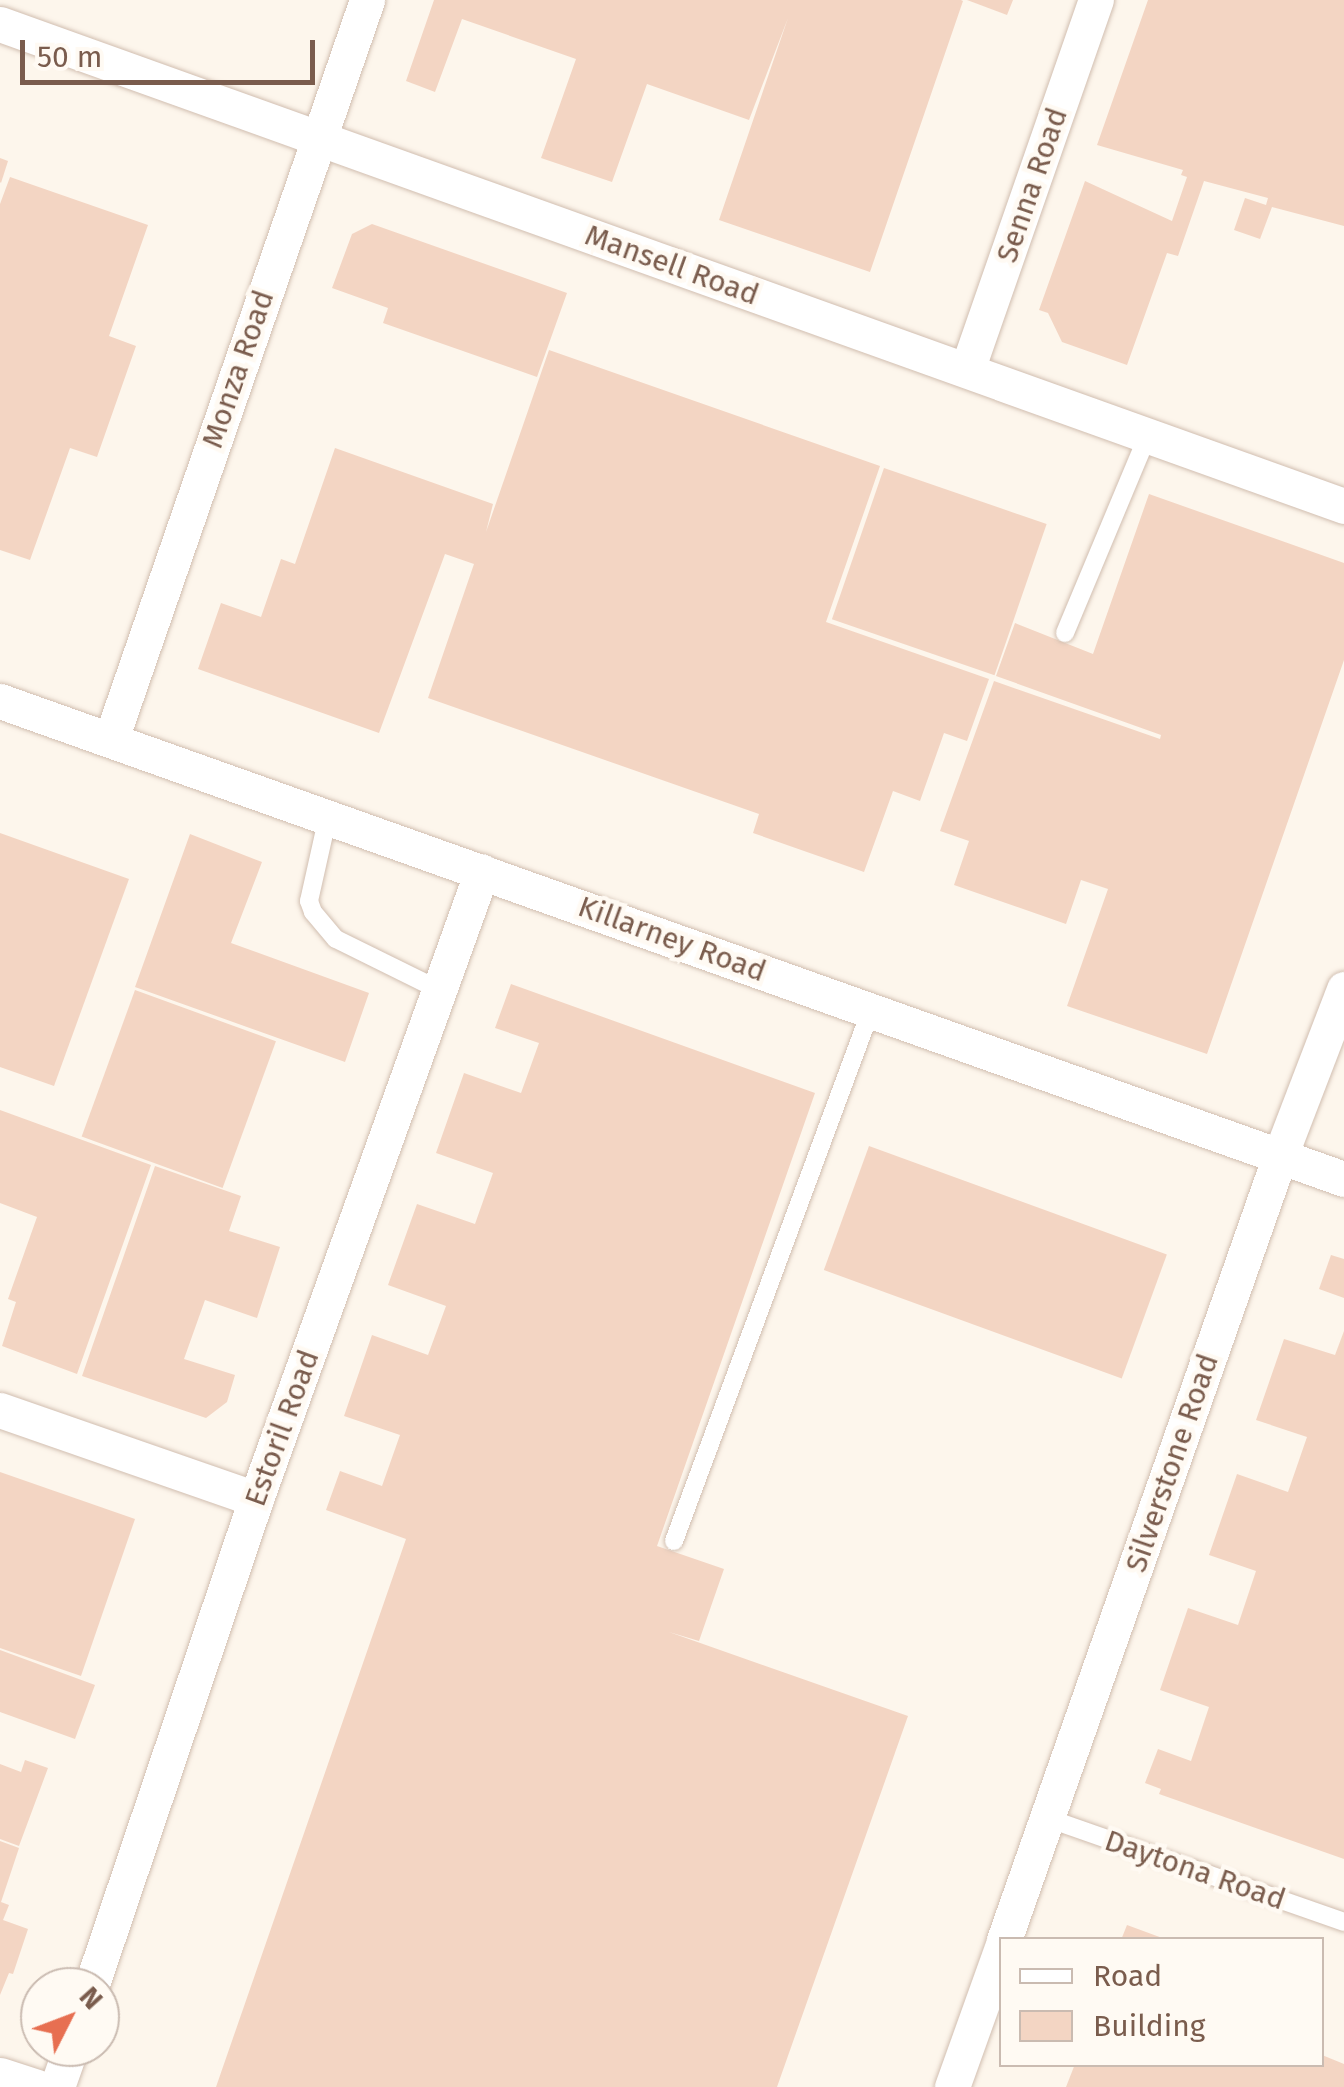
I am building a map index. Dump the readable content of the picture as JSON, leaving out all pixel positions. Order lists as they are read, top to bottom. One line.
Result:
{"streets":{"street":["Senna Road","Mansell Road","Monza Road","Killarney Road","Estoril Road","Silverstone Road"],"lane":["Daytona Road"]},"crossings":[["Senna Road","Mansell Road"],["Mansell Road","Monza Road"],["Monza Road","Killarney Road"],["Killarney Road","Estoril Road"],["Killarney Road","Silverstone Road"],["Silverstone Road","Daytona Road"]],"legend":["Road","Building"],"scale_bar":"50 m","north":"top right"}
